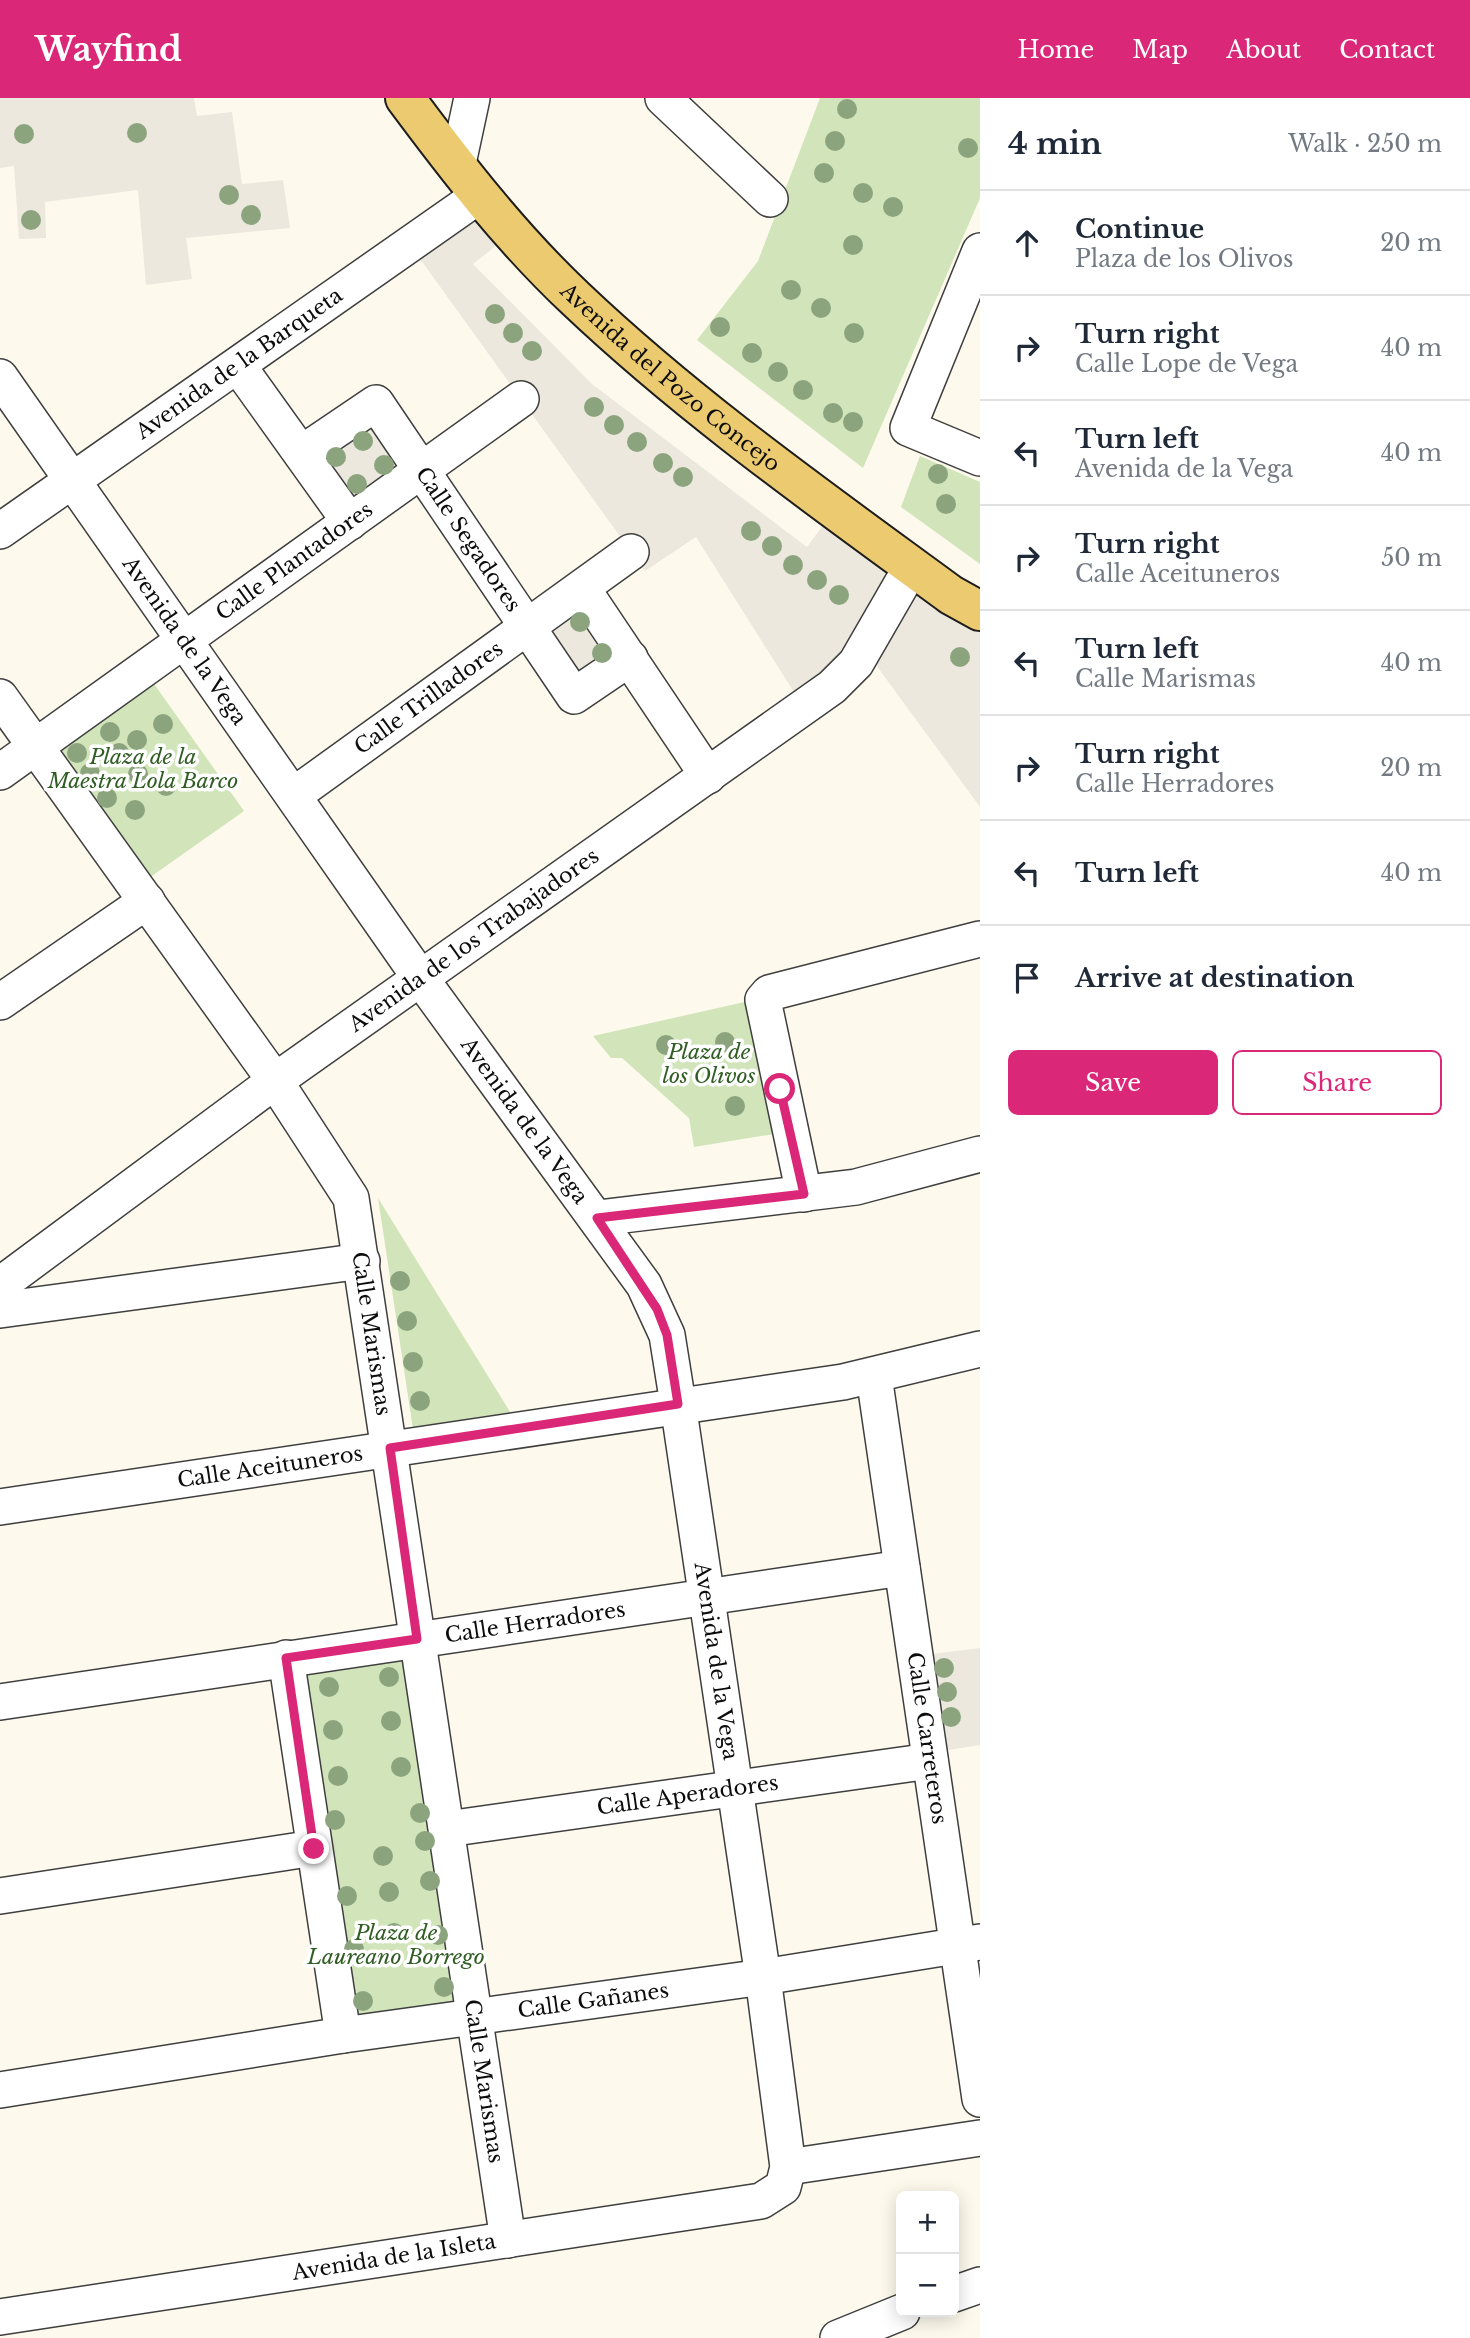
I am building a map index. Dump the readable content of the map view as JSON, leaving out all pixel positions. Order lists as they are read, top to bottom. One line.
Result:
{"streets":{"main road":["Avenida del Pozo Concejo"],"street":["Avenida de la Barqueta","Calle Segadores","Calle Plantadores","Avenida de la Vega","Calle Trilladores","Avenida de los Trabajadores","Calle Marismas","Calle Aceituneros","Calle Herradores","Calle Carreteros","Calle Aperadores","Calle Gañanes","Avenida de la Isleta"]},"crossings":[["Avenida de la Barqueta","Avenida del Pozo Concejo"],["Avenida de la Barqueta","Avenida de la Vega"],["Avenida del Pozo Concejo","Avenida de los Trabajadores"],["Calle Segadores","Calle Plantadores"],["Calle Segadores","Calle Trilladores"],["Calle Plantadores","Avenida de la Vega"],["Calle Plantadores","Calle Marismas"],["Avenida de la Vega","Calle Trilladores"],["Avenida de la Vega","Avenida de los Trabajadores"],["Avenida de la Vega","Calle Aceituneros"],["Avenida de la Vega","Calle Herradores"],["Avenida de la Vega","Calle Aperadores"],["Avenida de la Vega","Calle Gañanes"],["Avenida de la Vega","Avenida de la Isleta"],["Avenida de los Trabajadores","Calle Marismas"],["Calle Marismas","Calle Aceituneros"],["Calle Marismas","Calle Herradores"],["Calle Marismas","Calle Aperadores"],["Calle Marismas","Calle Gañanes"],["Calle Marismas","Avenida de la Isleta"],["Calle Aceituneros","Calle Carreteros"],["Calle Herradores","Calle Carreteros"],["Calle Carreteros","Calle Aperadores"],["Calle Carreteros","Calle Gañanes"]],"parks":["Plaza de la Maestra Lola Barco","Plaza de los Olivos","Plaza de Laureano Borrego"],"page":{"header":"Wayfind","nav":["Home","Map","About","Contact"],"heading":["4 min","Walk · 250 m"],"list":[["Continue","Plaza de los Olivos","20 m"],["Turn right","Calle Lope de Vega","40 m"],["Turn left","Avenida de la Vega","40 m"],["Turn right","Calle Aceituneros","50 m"],["Turn left","Calle Marismas","40 m"],["Turn right","Calle Herradores","20 m"],["Turn left","40 m"],"Arrive at destination"],"buttons":["Save","Share"],"map_buttons":["+","−"]}}
